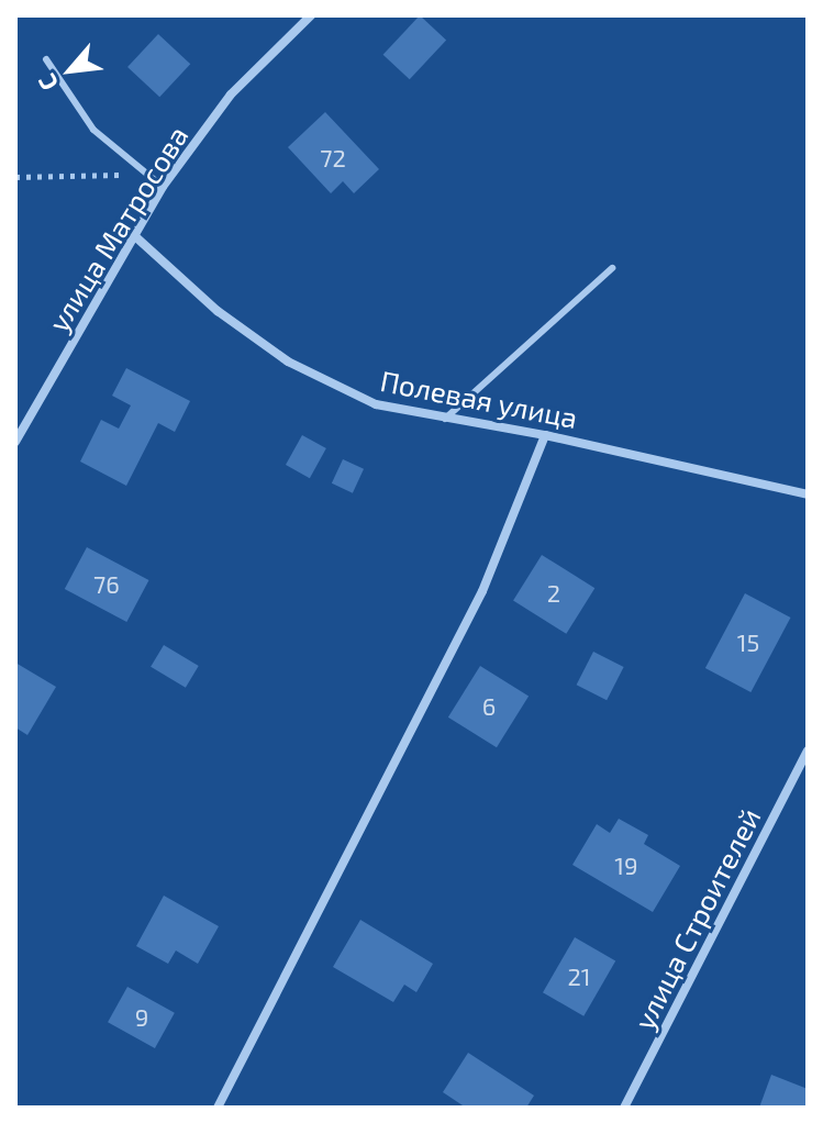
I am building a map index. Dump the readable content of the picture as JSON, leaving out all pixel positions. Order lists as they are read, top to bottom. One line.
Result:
{"streets":{"street":["улица Матросова","Полевая улица","улица Строителей"]},"crossings":[["улица Матросова","Полевая улица"]],"house_numbers":["72","76","2","15","6","19","21","9"],"north":"bottom left"}
